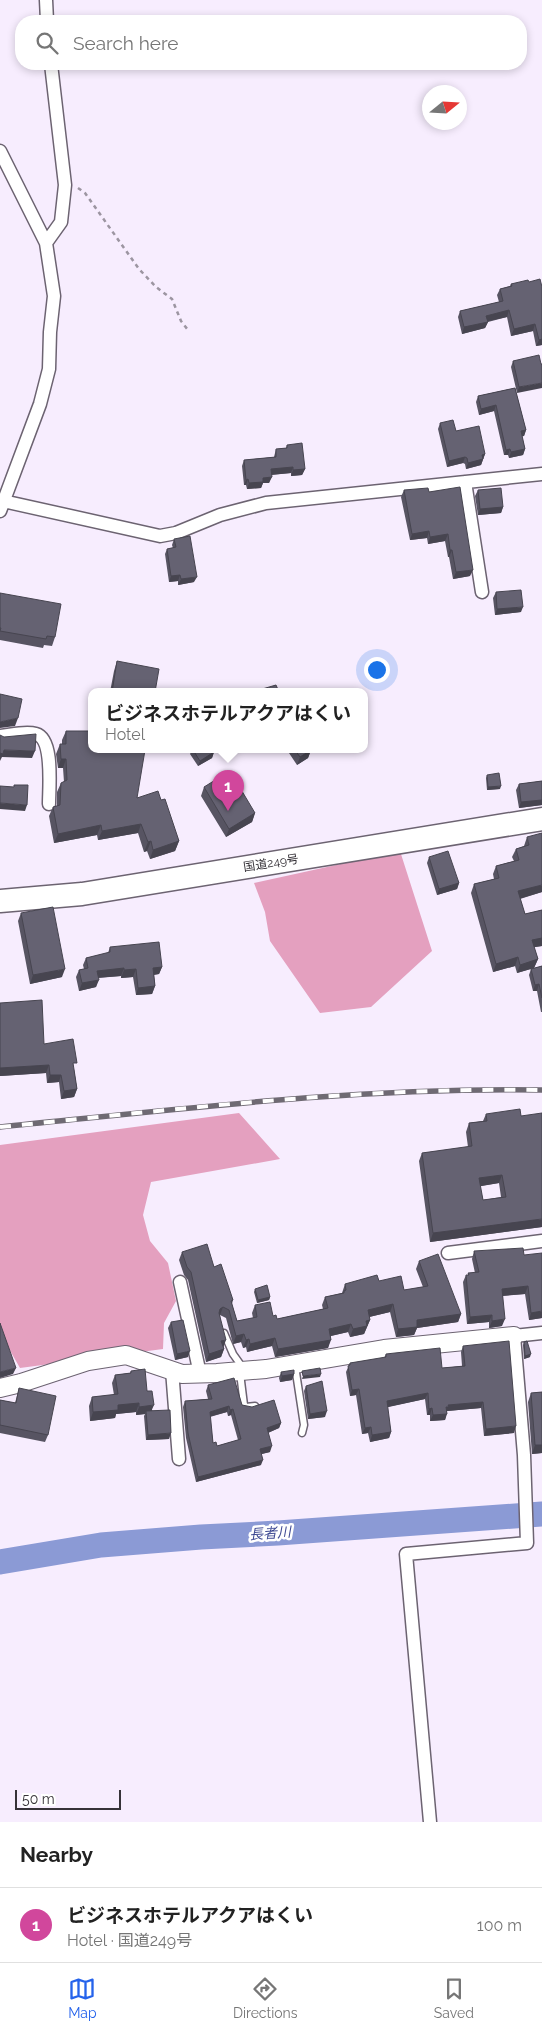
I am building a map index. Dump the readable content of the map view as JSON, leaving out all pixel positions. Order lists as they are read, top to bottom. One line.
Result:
{"streets":{"highway":["国道249号"]},"water":["長者川"],"scale_bar":"50 m","north":"right","page":{"search":"Search here","popup":["ビジネスホテルアクアはくい","Hotel"],"pins":"1","scale":"50 m","heading":"Nearby","list":[{"mark":"1","name":"ビジネスホテルアクアはくい","note":"Hotel · 国道249号","value":"100 m"}],"nav":["Map","Directions","Saved"]}}
